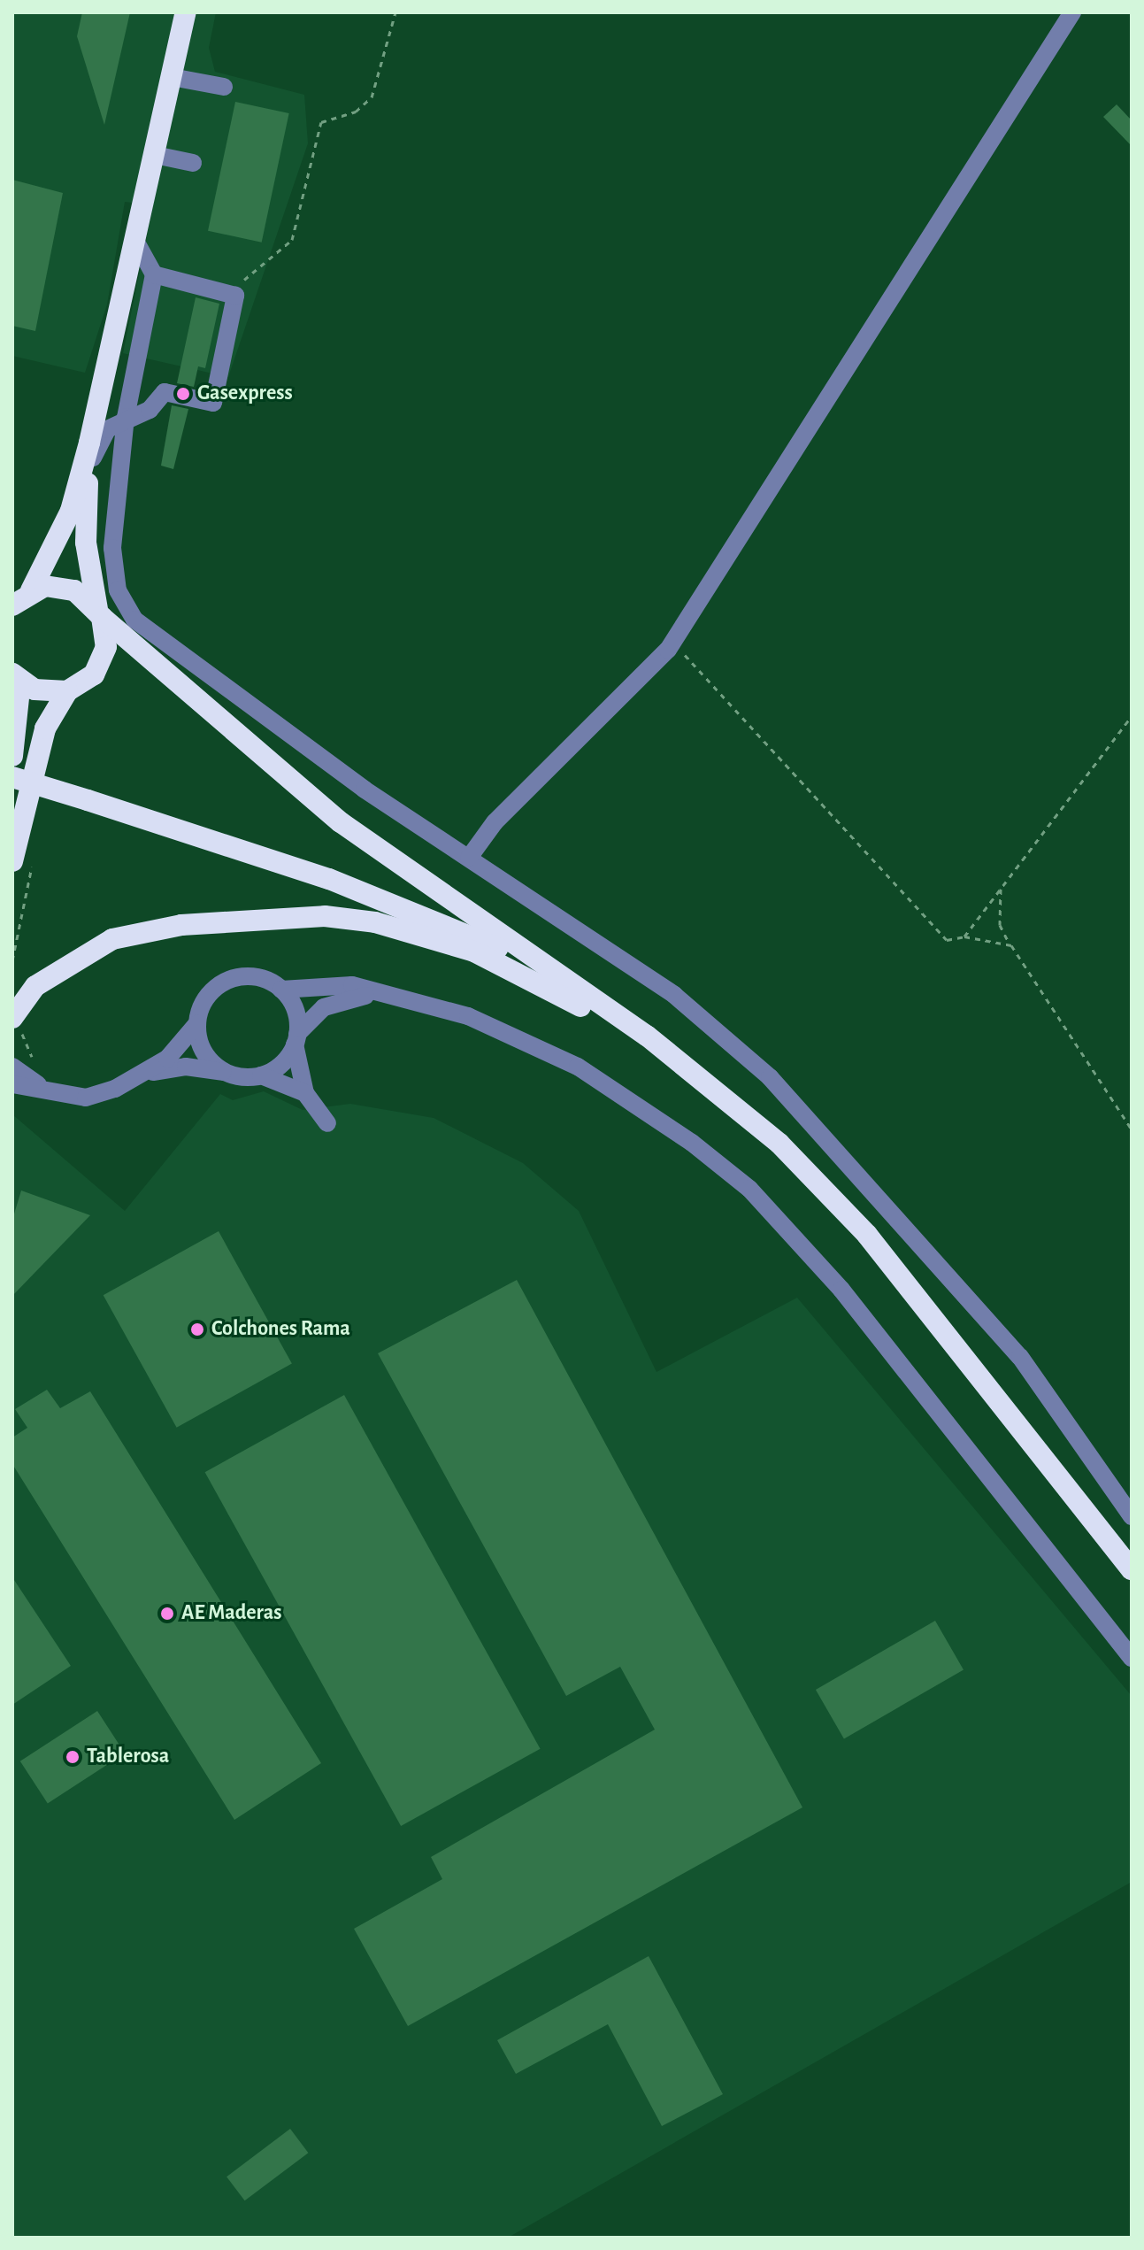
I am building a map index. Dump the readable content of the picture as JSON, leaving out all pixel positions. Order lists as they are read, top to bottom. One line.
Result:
{"places":["Gasexpress","Colchones Rama","AE Maderas","Tablerosa"]}
